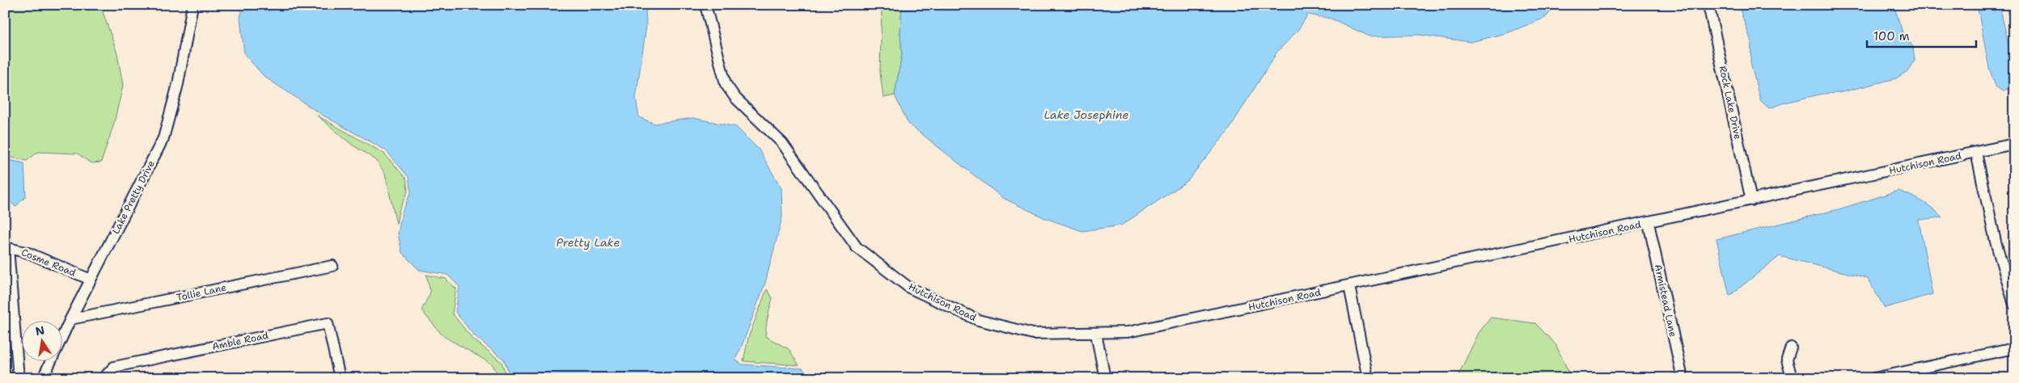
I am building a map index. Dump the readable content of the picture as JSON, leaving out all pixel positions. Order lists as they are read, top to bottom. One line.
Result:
{"streets":{"street":["Rock Lake Drive","Hutchison Road","Lake Pretty Drive","Cosme Road","Tollie Lane","Armistead Lane","Amble Road"]},"crossings":[["Rock Lake Drive","Hutchison Road"],["Hutchison Road","Armistead Lane"],["Lake Pretty Drive","Cosme Road"],["Lake Pretty Drive","Tollie Lane"]],"water":["Lake Josephine","Pretty Lake"],"scale_bar":"100 m","north":"top"}
